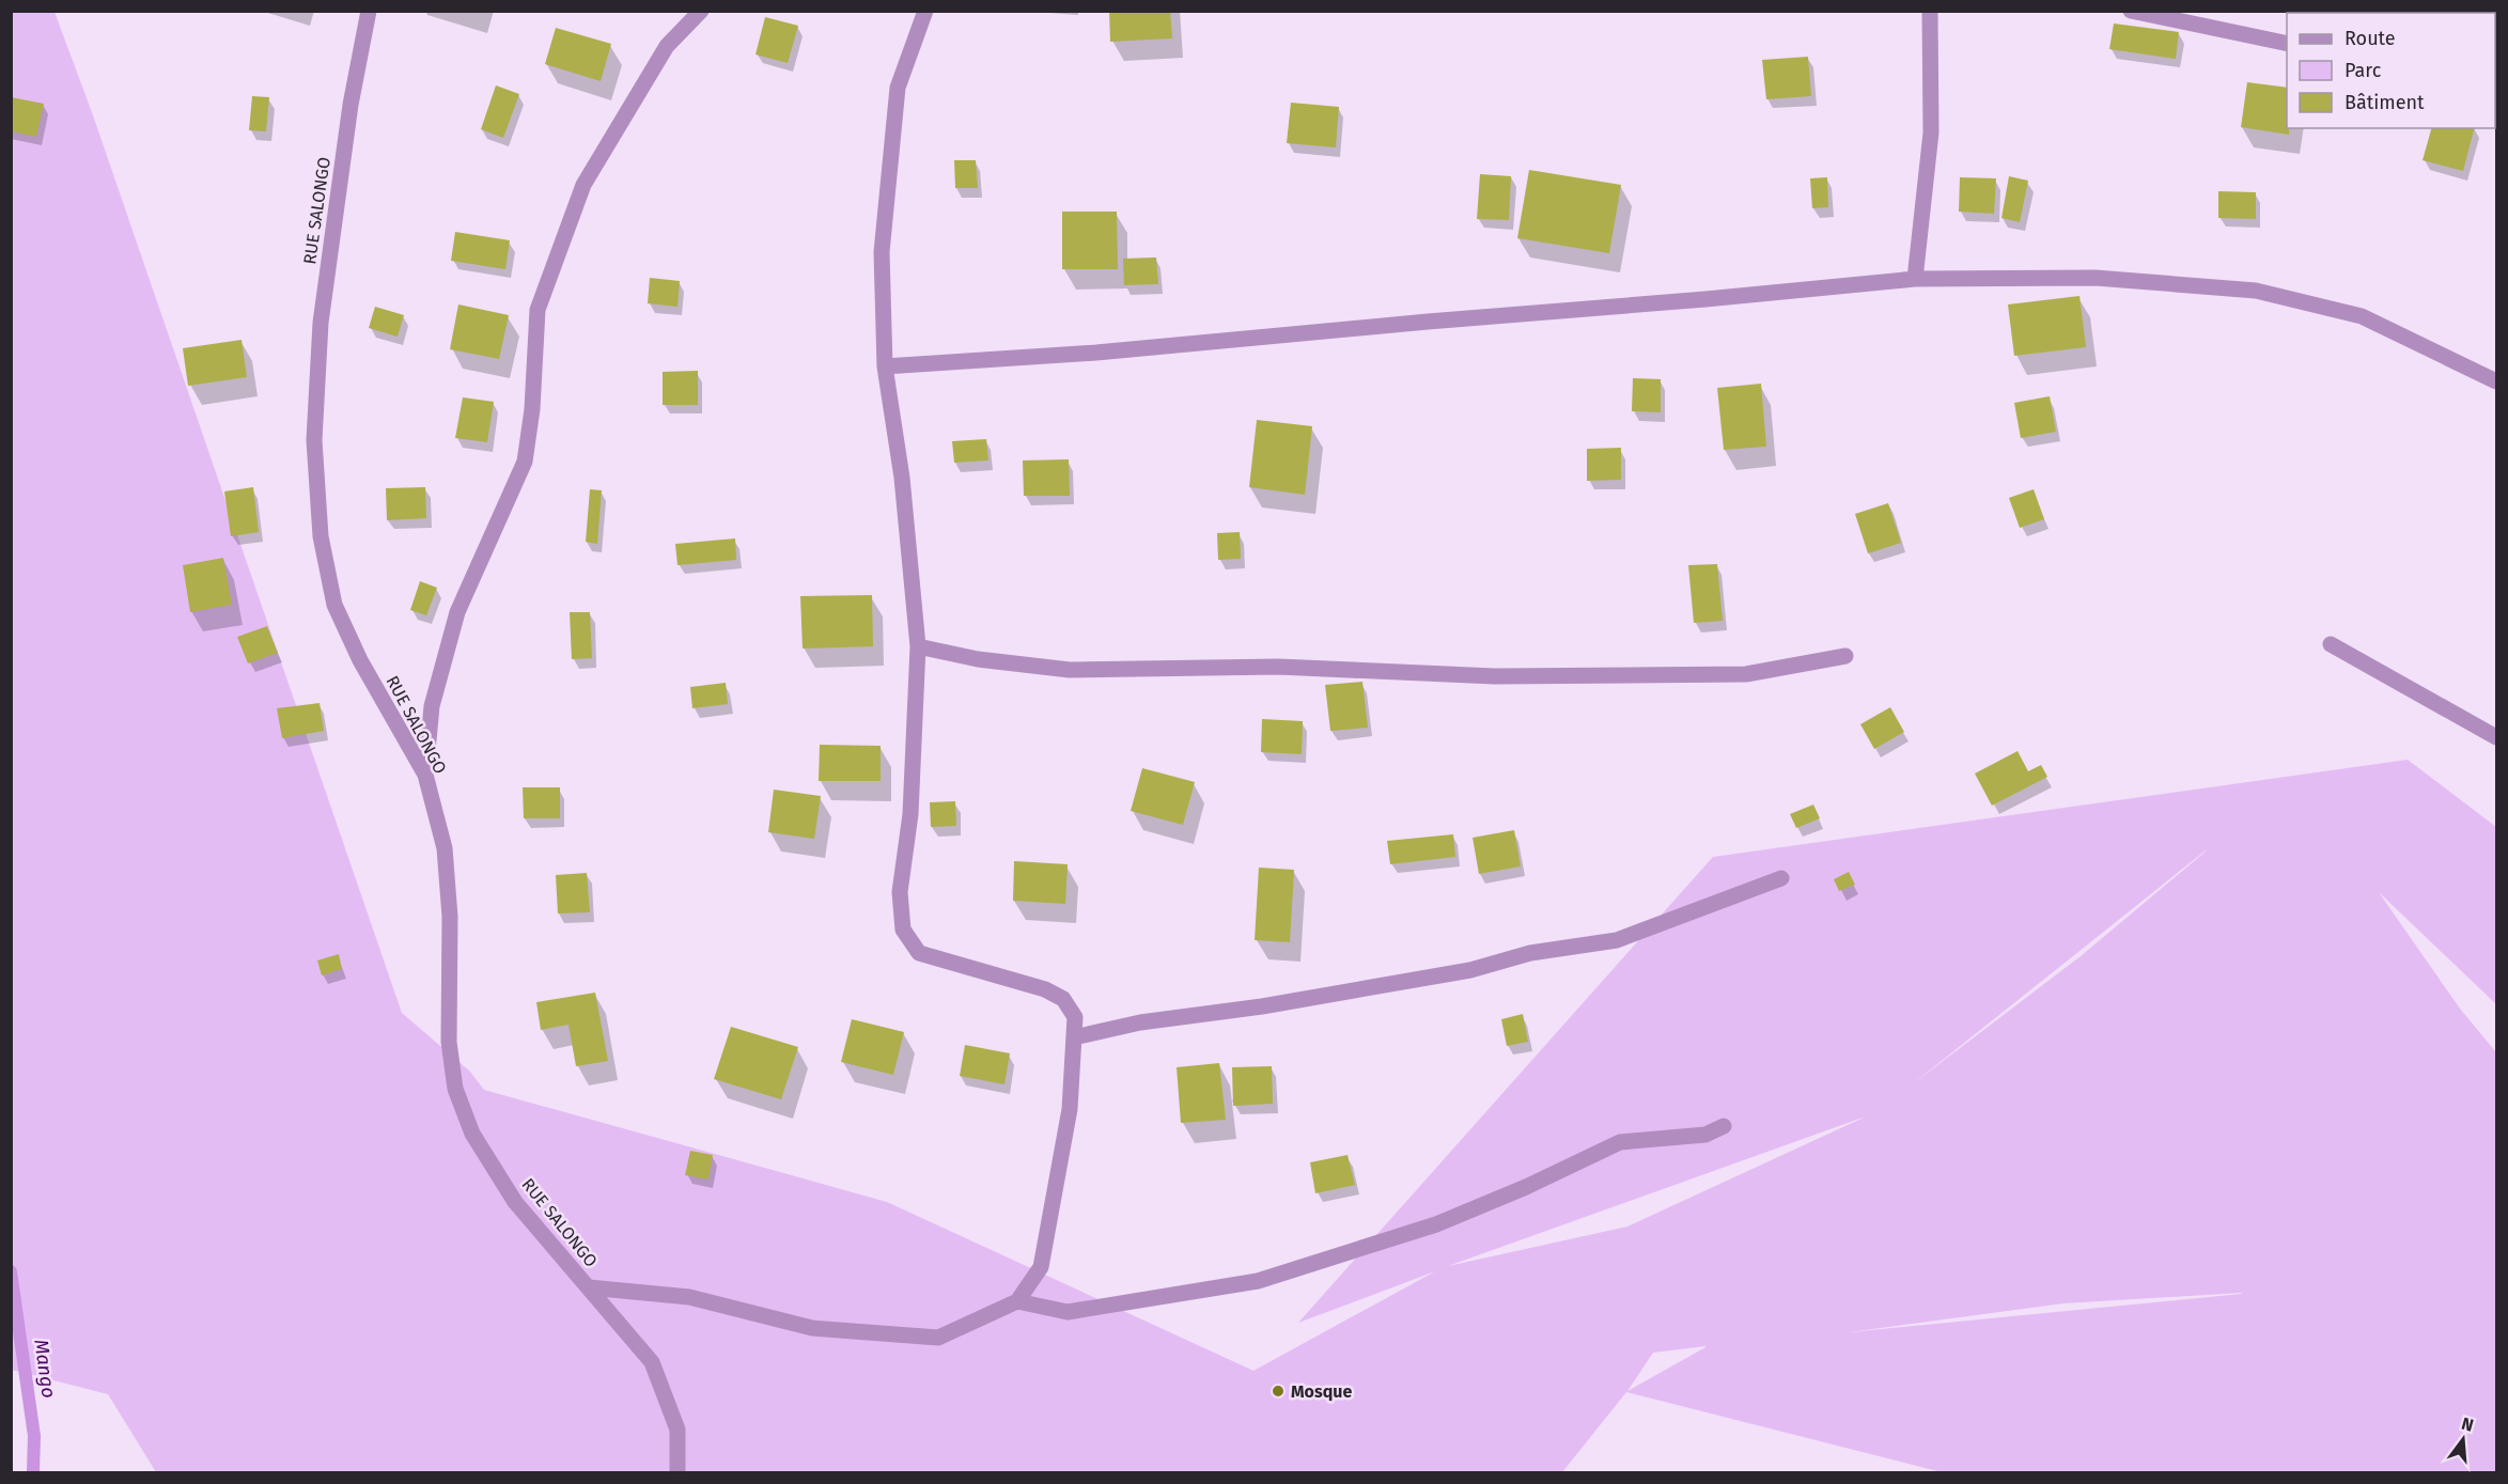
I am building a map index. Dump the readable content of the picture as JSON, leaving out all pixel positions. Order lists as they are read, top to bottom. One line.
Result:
{"streets":{"street":["RUE SALONGO"]},"water":["Mango"],"places":["Mosque"],"legend":["Route","Parc","Bâtiment"],"north":"top"}
